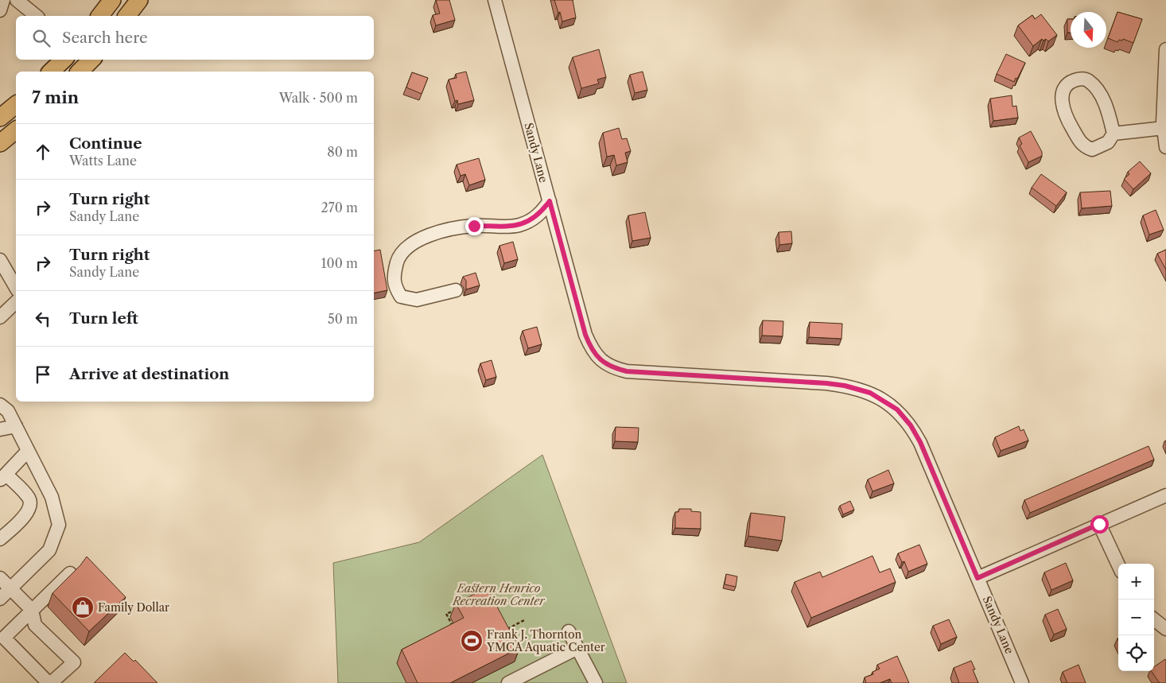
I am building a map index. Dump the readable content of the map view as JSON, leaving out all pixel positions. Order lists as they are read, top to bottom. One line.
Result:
{"streets":{"street":["Sandy Lane"]},"parks":["Eastern Henrico Recreation Center"],"places":{"shop":["Family Dollar"],"sports":["Frank J. Thornton YMCA Aquatic Center"]},"north":"bottom","page":{"search":"Search here","heading":["7 min","Walk · 500 m"],"list":[["Continue","Watts Lane","80 m"],["Turn right","Sandy Lane","270 m"],["Turn right","Sandy Lane","100 m"],["Turn left","50 m"],"Arrive at destination"],"map_buttons":["+","−"]}}
